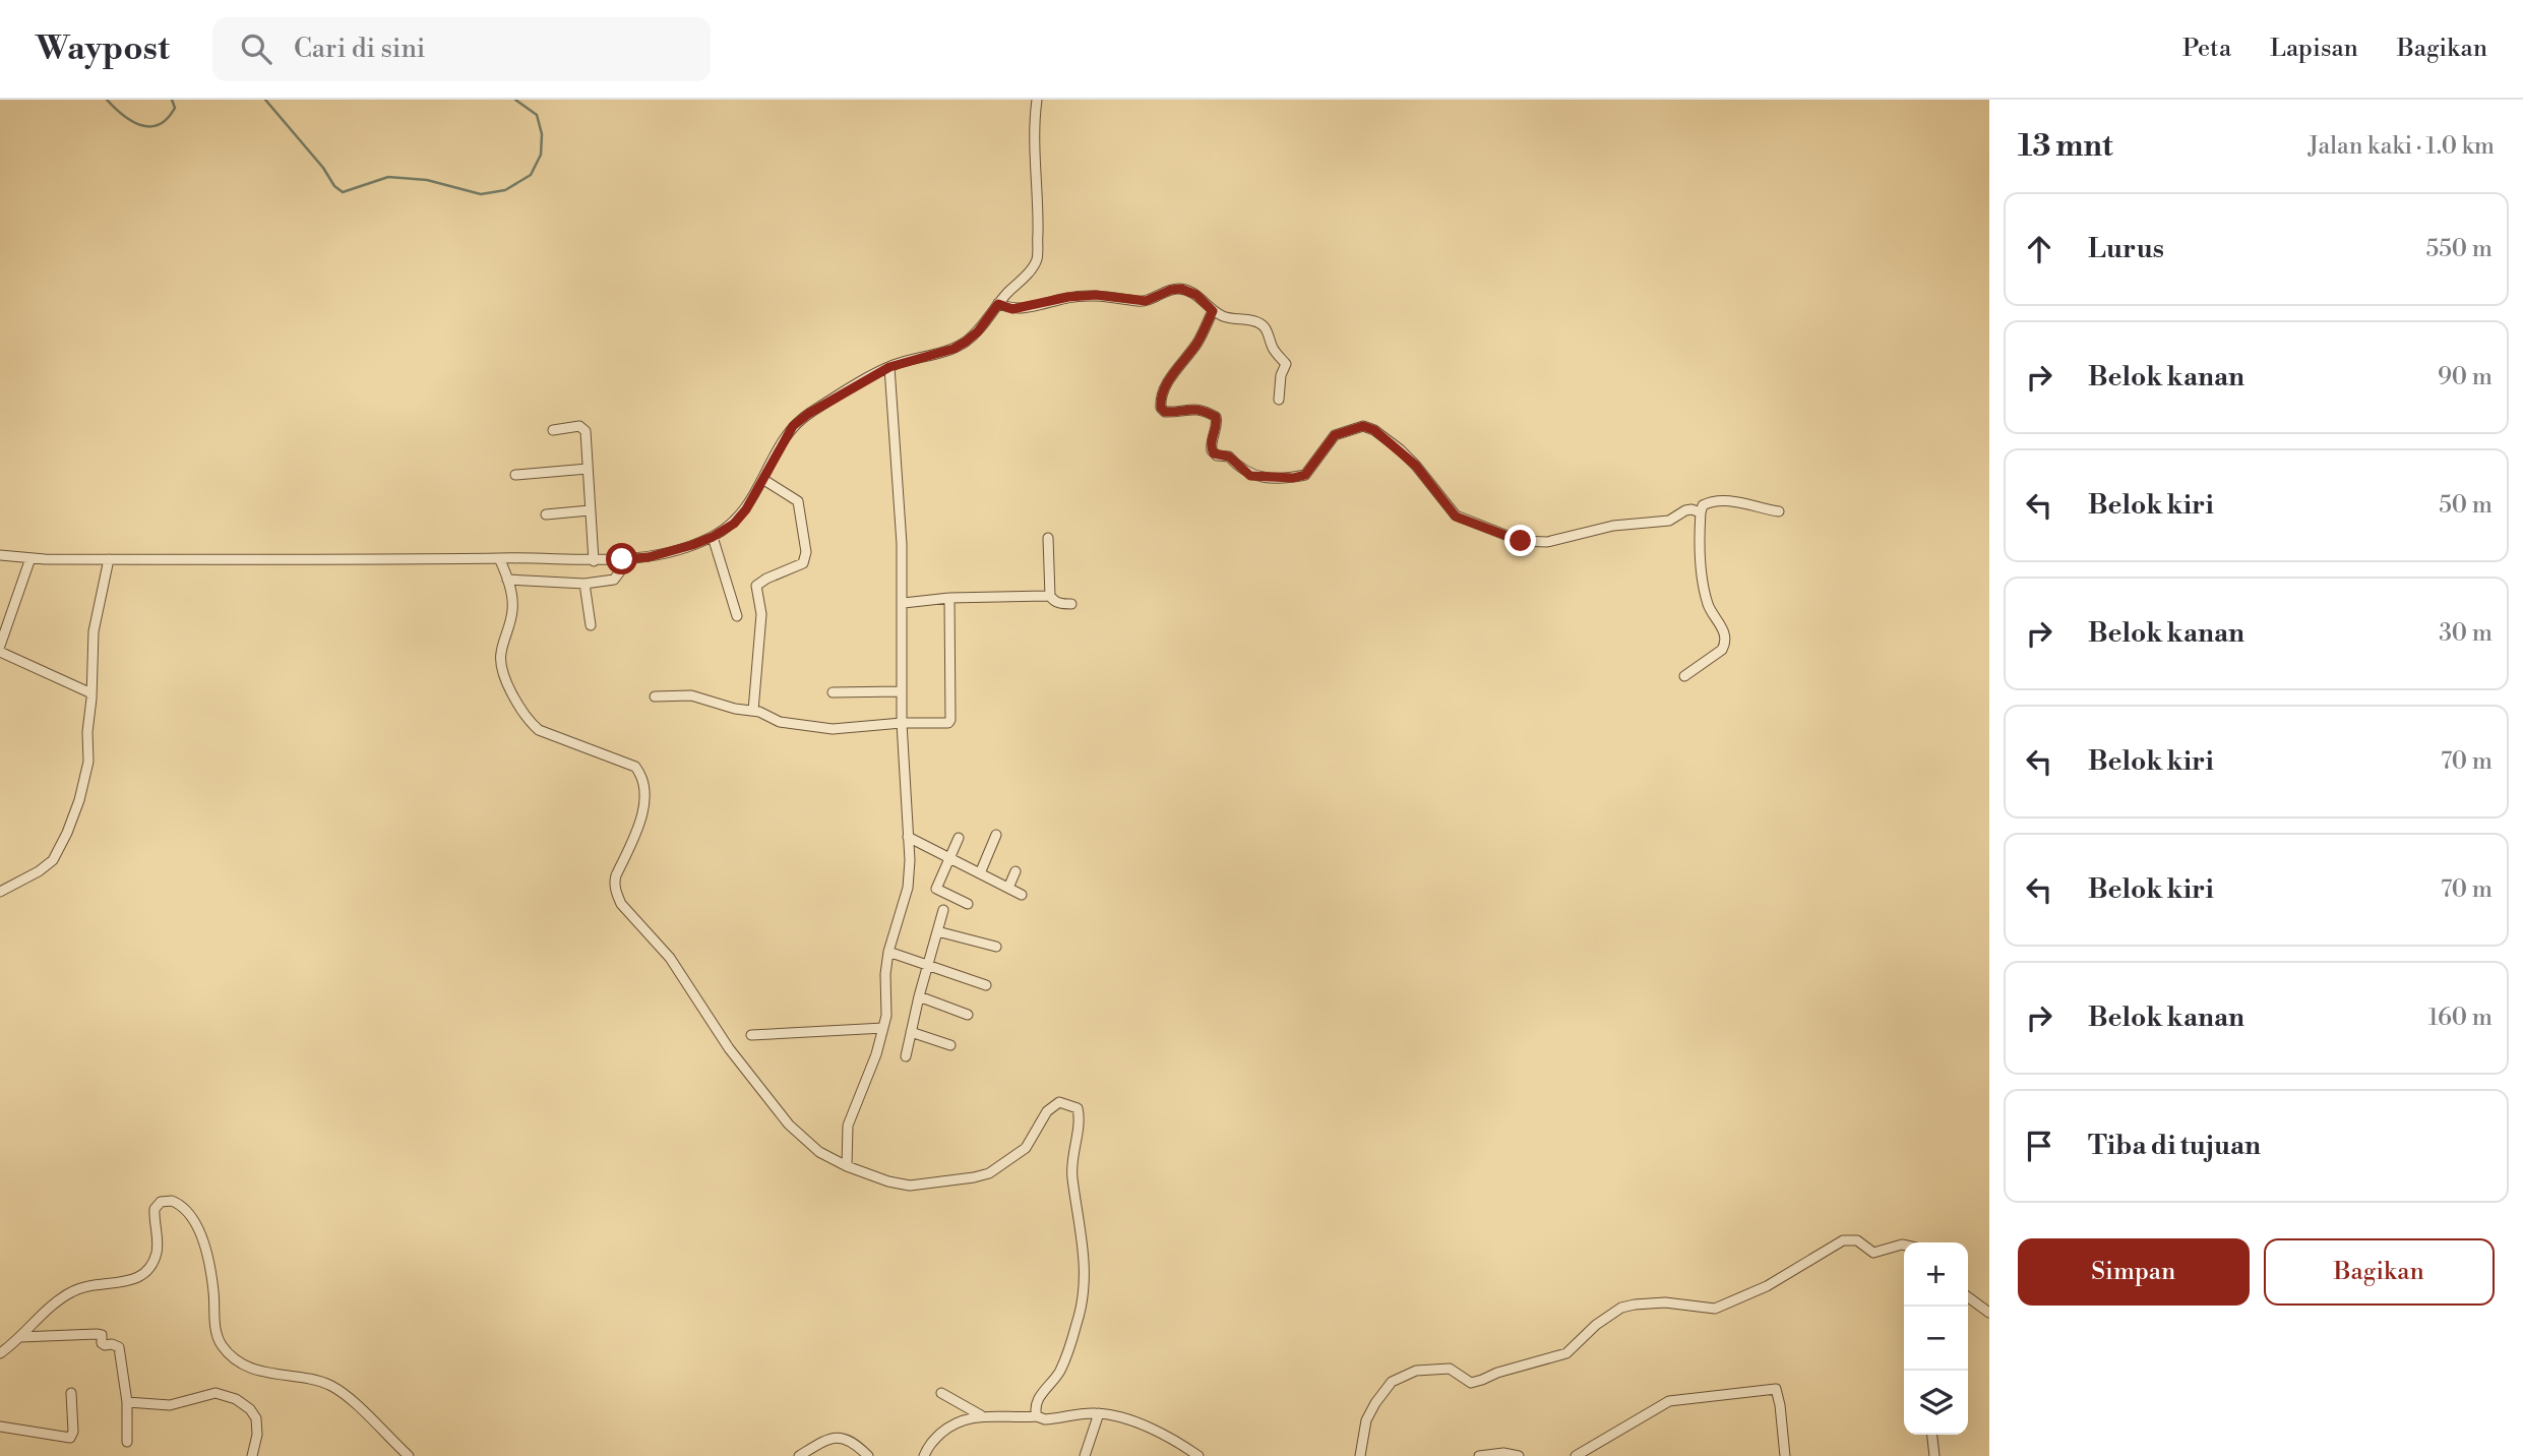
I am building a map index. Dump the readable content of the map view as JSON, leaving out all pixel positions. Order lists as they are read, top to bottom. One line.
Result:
{"page":{"header":"Waypost","search":"Cari di sini","nav":["Peta","Lapisan","Bagikan"],"heading":["13 mnt","Jalan kaki · 1.0 km"],"list":[["Lurus","550 m"],["Belok kanan","90 m"],["Belok kiri","50 m"],["Belok kanan","30 m"],["Belok kiri","70 m"],["Belok kiri","70 m"],["Belok kanan","160 m"],"Tiba di tujuan"],"buttons":["Simpan","Bagikan"],"map_buttons":["+","−"]}}
